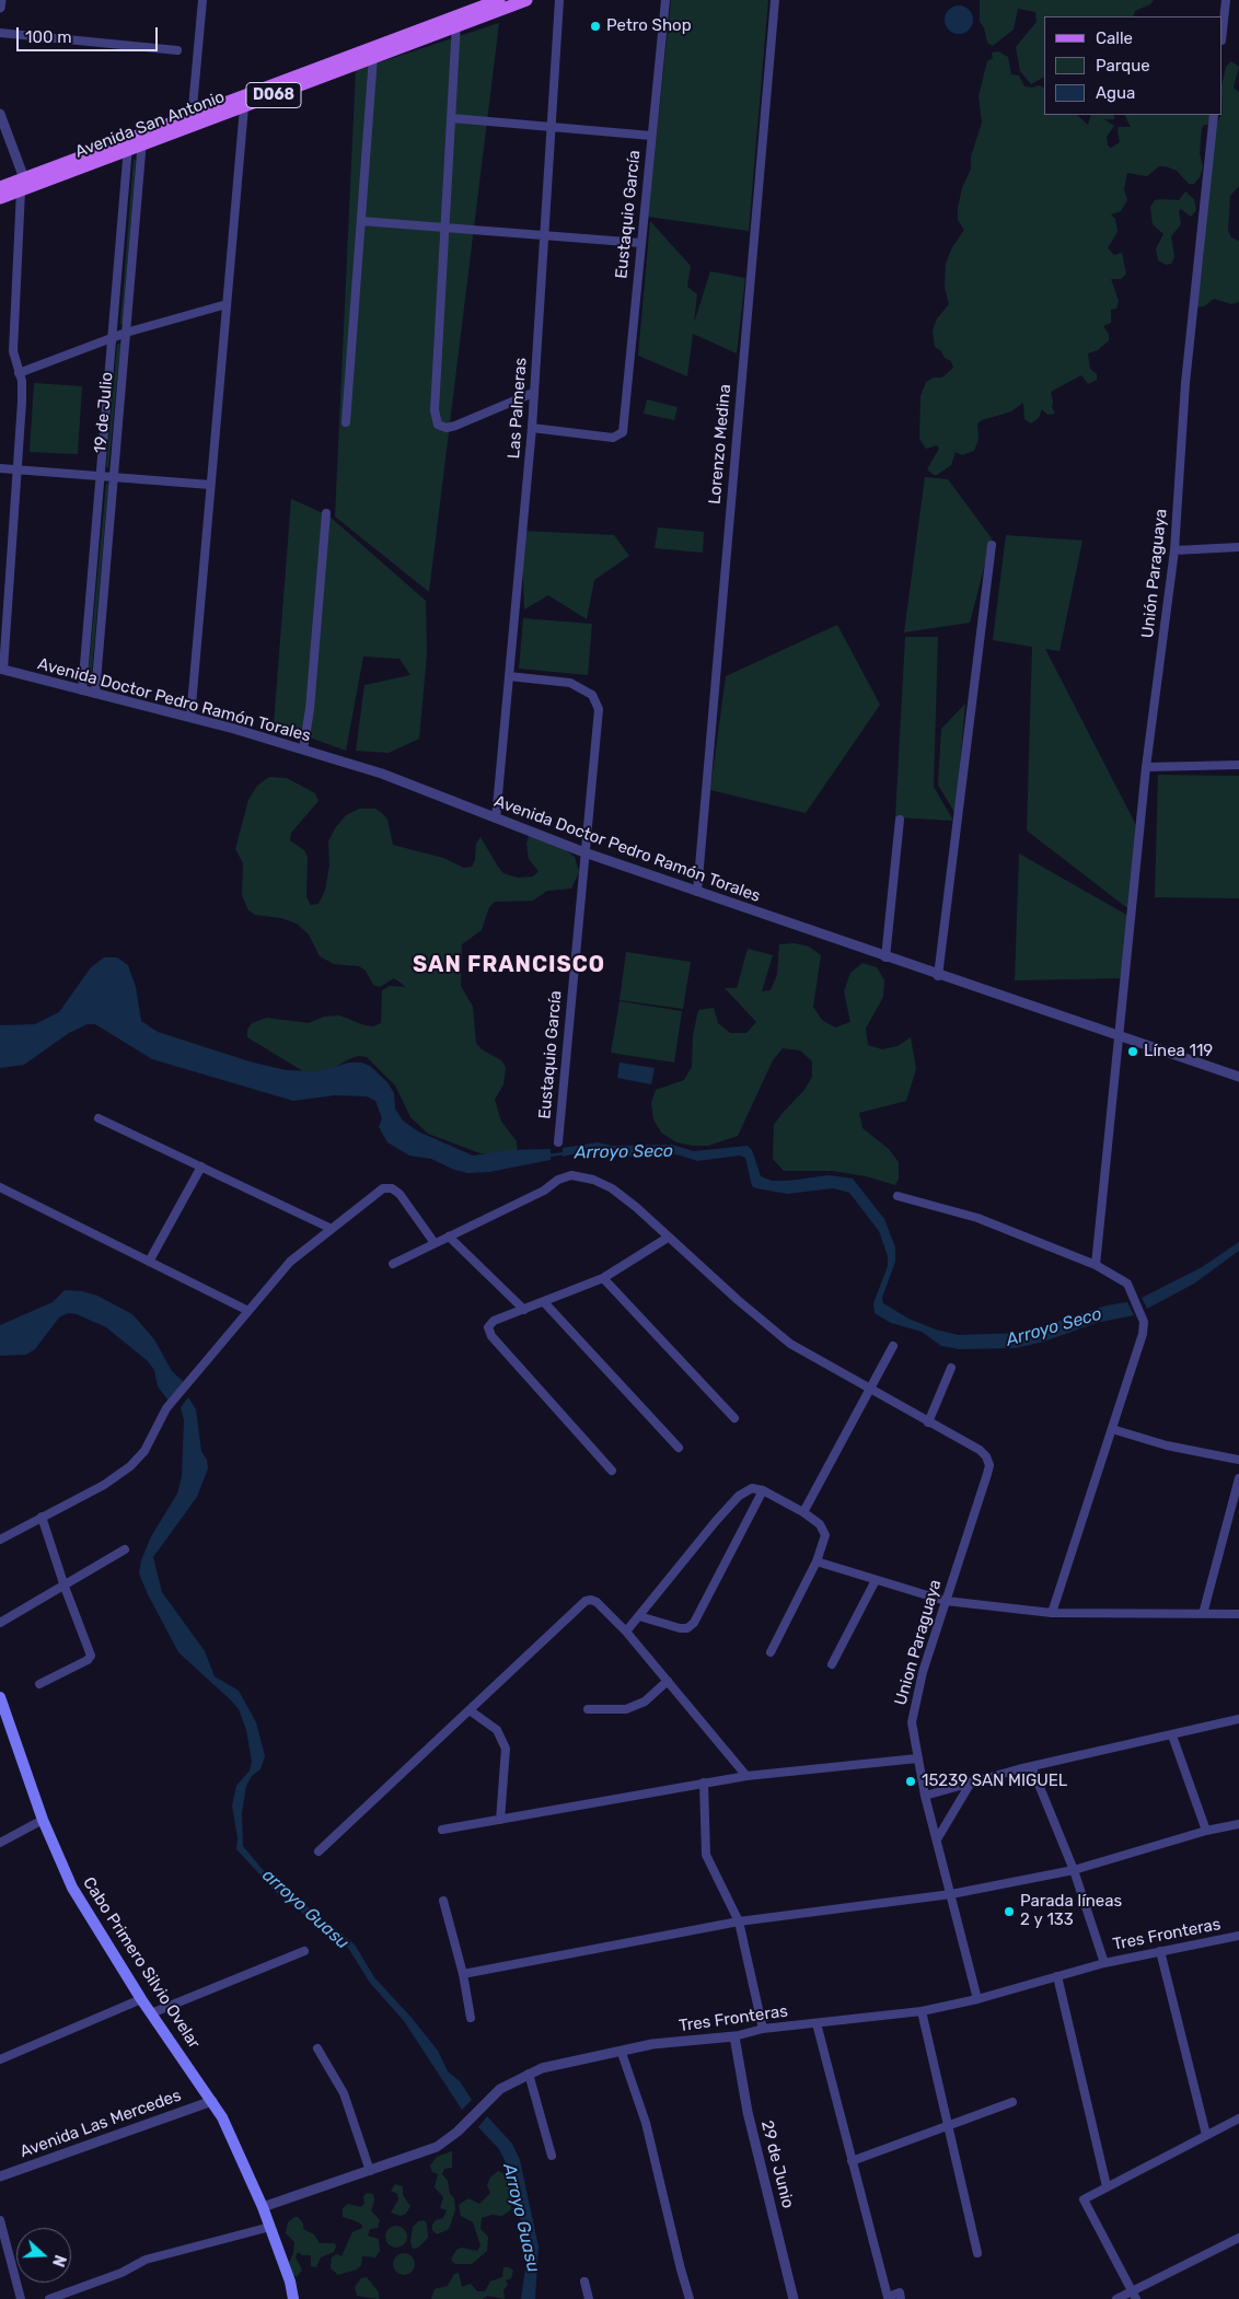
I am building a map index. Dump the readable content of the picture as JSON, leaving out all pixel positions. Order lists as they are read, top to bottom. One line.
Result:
{"streets":{"main road":["D068","Avenida San Antonio","Cabo Primero Silvio Ovelar"],"street":["Eustaquio García","Las Palmeras","19 de Julio","Lorenzo Medina","Unión Paraguaya","Avenida Doctor Pedro Ramón Torales","Union Paraguaya","Tres Fronteras","Avenida Las Mercedes","29 de Junio"]},"crossings":[["Avenida San Antonio","19 de Julio"],["Eustaquio García","Las Palmeras"],["Eustaquio García","Avenida Doctor Pedro Ramón Torales"],["Las Palmeras","Avenida Doctor Pedro Ramón Torales"],["19 de Julio","Avenida Doctor Pedro Ramón Torales"],["Lorenzo Medina","Avenida Doctor Pedro Ramón Torales"],["Unión Paraguaya","Avenida Doctor Pedro Ramón Torales"],["Union Paraguaya","Tres Fronteras"],["Tres Fronteras","Cabo Primero Silvio Ovelar"],["Tres Fronteras","29 de Junio"],["Cabo Primero Silvio Ovelar","Avenida Las Mercedes"]],"districts":["SAN FRANCISCO"],"water":["Arroyo Seco","arroyo Guasu","Arroyo Guasu"],"places":["Petro Shop","Línea 119","15239 SAN MIGUEL","Parada líneas 2 y 133"],"legend":["Calle","Parque","Agua"],"scale_bar":"100 m","north":"right"}
